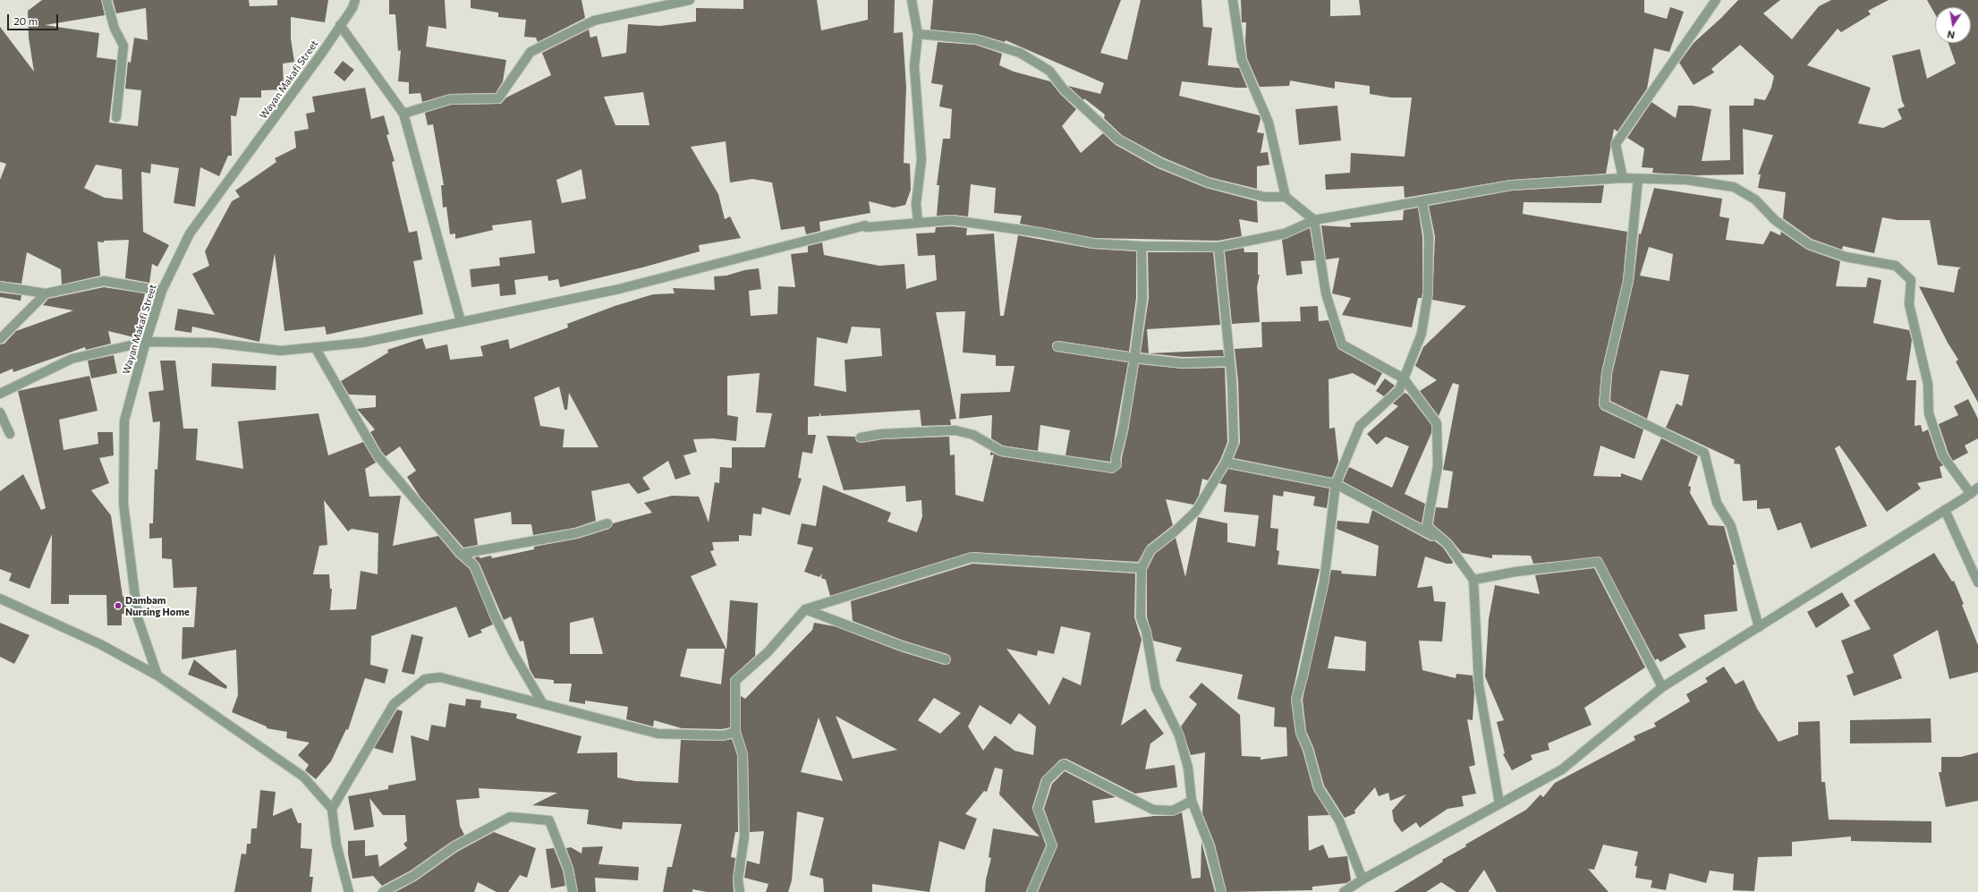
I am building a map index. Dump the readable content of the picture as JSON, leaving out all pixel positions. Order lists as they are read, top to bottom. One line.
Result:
{"streets":{"street":["Wayan Makafi Street"]},"places":["Dambam Nursing Home"],"scale_bar":"20 m","north":"bottom"}
